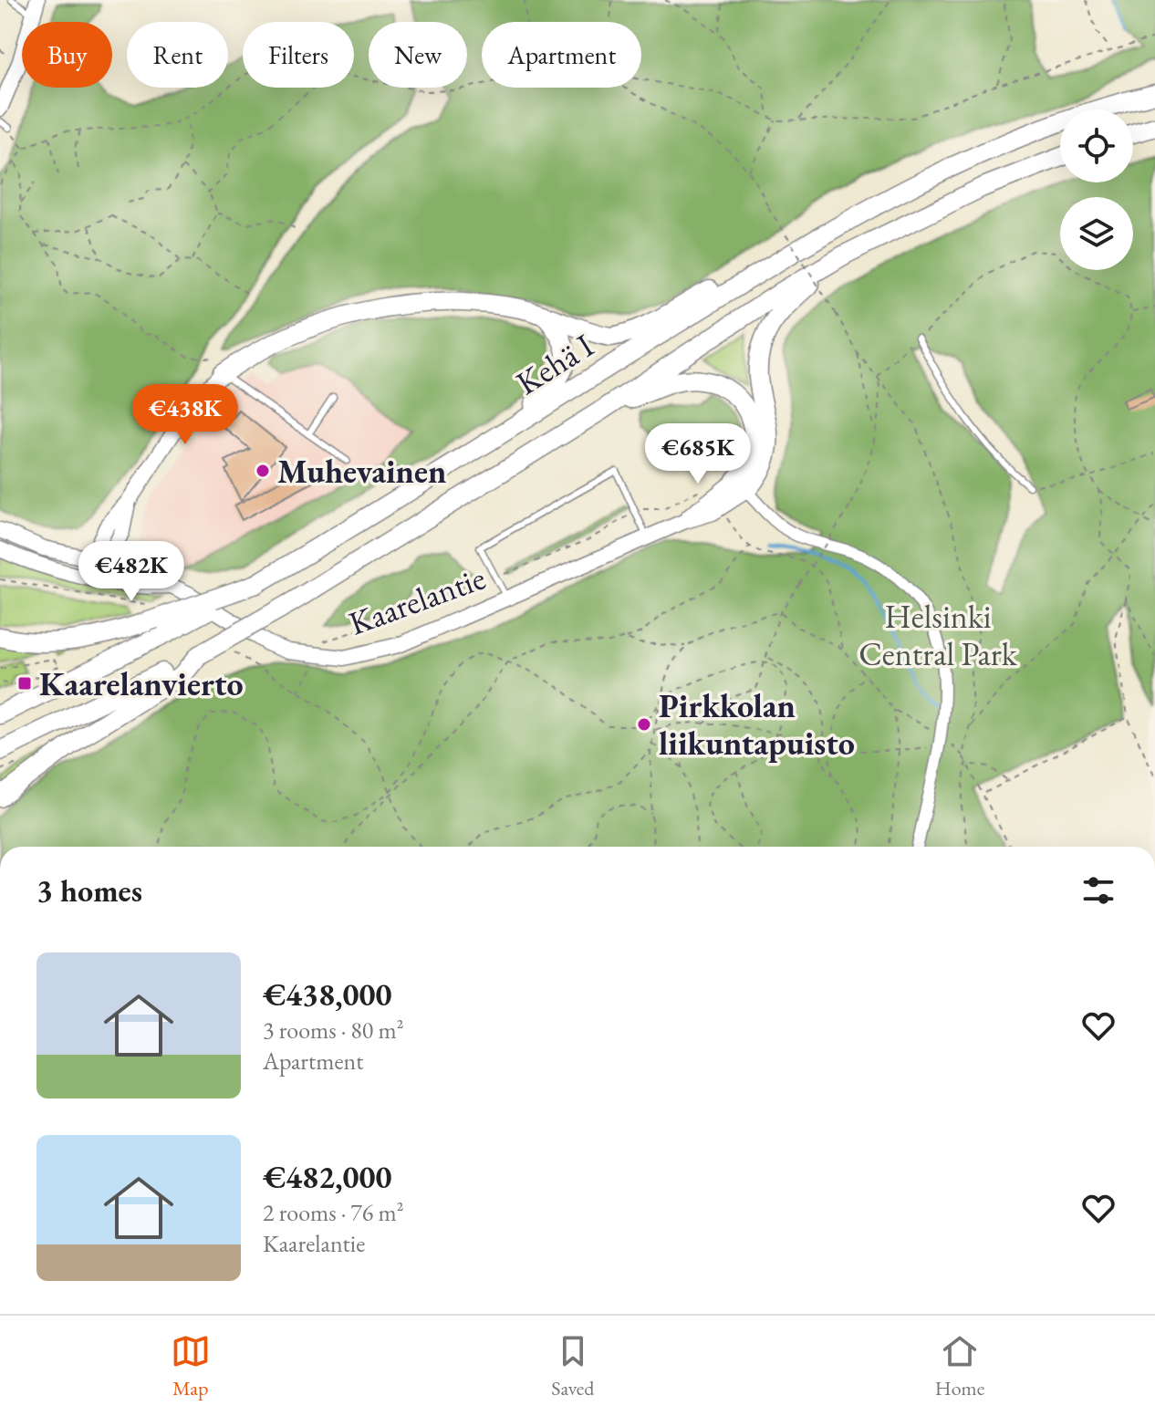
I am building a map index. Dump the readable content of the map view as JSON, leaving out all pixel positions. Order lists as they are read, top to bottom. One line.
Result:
{"streets":{"highway":["Kehä I"],"main road":["Kaarelantie"]},"parks":["Helsinki Central Park"],"places":{"other":["Muhevainen","Pirkkolan liikuntapuisto"],"transit":["Kaarelanvierto"]},"page":{"chip":["Buy","Rent","Filters","New","Apartment"],"price":["€438K","€685K","€482K"],"heading":"3 homes","list":[{"name":"€438,000","note":"3 rooms · 80 m² · Apartment"},{"name":"€482,000","note":"2 rooms · 76 m² · Kaarelantie"}],"tabs":["Map","Saved","Home"]}}
